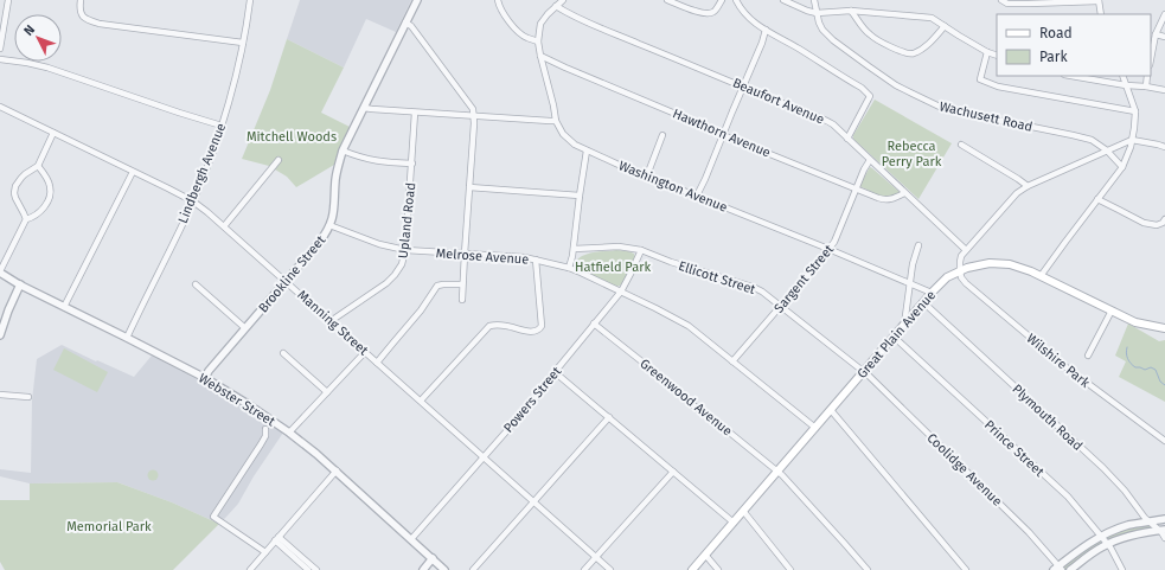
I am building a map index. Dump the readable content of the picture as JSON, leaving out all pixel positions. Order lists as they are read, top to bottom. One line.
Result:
{"streets":{"main road":["Great Plain Avenue"],"street":["Beaufort Avenue","Wachusett Road","Hawthorn Avenue","Lindbergh Avenue","Washington Avenue","Upland Road","Melrose Avenue","Brookline Street","Ellicott Street","Sargent Street","Manning Street","Wilshire Park","Greenwood Avenue","Webster Street","Powers Street","Plymouth Road","Prince Street","Coolidge Avenue"]},"crossings":[["Beaufort Avenue","Hawthorn Avenue"],["Beaufort Avenue","Sargent Street"],["Hawthorn Avenue","Washington Avenue"],["Hawthorn Avenue","Sargent Street"],["Lindbergh Avenue","Manning Street"],["Lindbergh Avenue","Webster Street"],["Washington Avenue","Sargent Street"],["Washington Avenue","Great Plain Avenue"],["Upland Road","Melrose Avenue"],["Upland Road","Manning Street"],["Melrose Avenue","Brookline Street"],["Melrose Avenue","Sargent Street"],["Melrose Avenue","Great Plain Avenue"],["Melrose Avenue","Powers Street"],["Brookline Street","Manning Street"],["Brookline Street","Webster Street"],["Ellicott Street","Sargent Street"],["Ellicott Street","Great Plain Avenue"],["Ellicott Street","Powers Street"],["Ellicott Street","Coolidge Avenue"],["Manning Street","Powers Street"],["Great Plain Avenue","Wilshire Park"],["Great Plain Avenue","Greenwood Avenue"],["Great Plain Avenue","Plymouth Road"],["Great Plain Avenue","Prince Street"],["Great Plain Avenue","Coolidge Avenue"],["Greenwood Avenue","Powers Street"],["Webster Street","Powers Street"]],"parks":["Mitchell Woods","Rebecca Perry Park","Hatfield Park","Memorial Park"],"legend":["Road","Park"],"north":"top left"}
